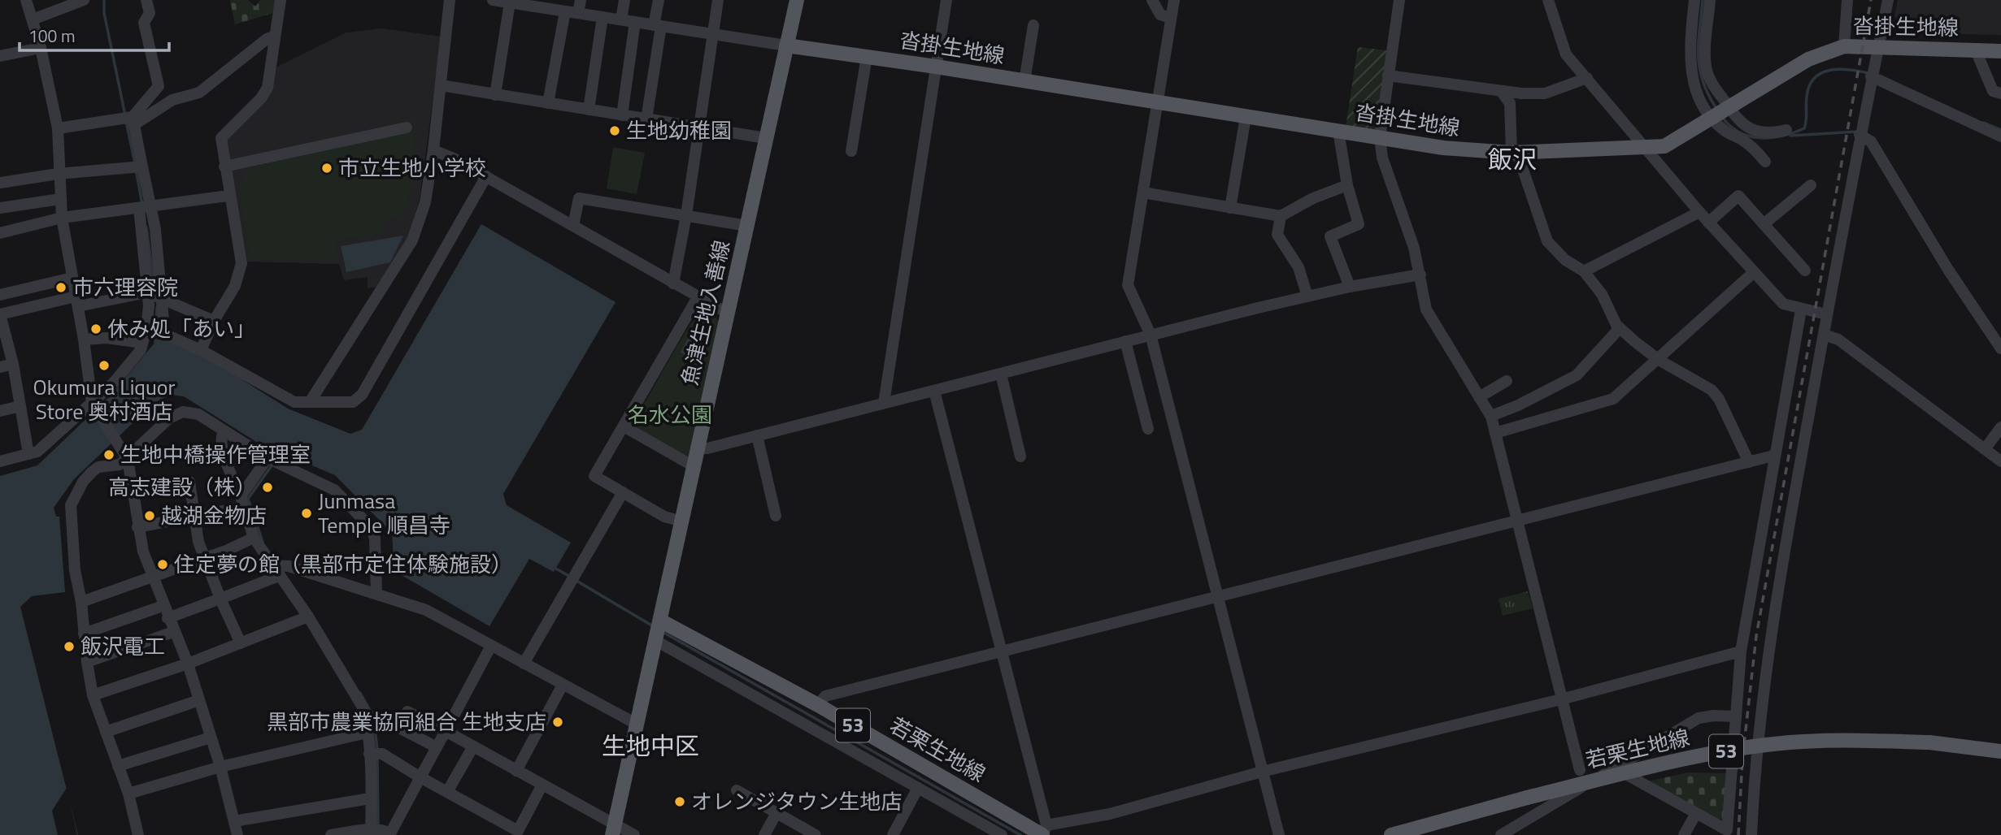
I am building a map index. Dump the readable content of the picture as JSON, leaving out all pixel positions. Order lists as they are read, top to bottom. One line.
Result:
{"streets":{"main road":["沓掛生地線","魚津生地入善線","53","若栗生地線"]},"crossings":[["沓掛生地線","魚津生地入善線"],["魚津生地入善線","若栗生地線"]],"districts":["飯沢","生地中区"],"parks":["名水公園"],"places":["生地幼稚園","市立生地小学校","市六理容院","休み処「あい」","Okumura Liquor Store 奥村酒店","生地中橋操作管理室","高志建設（株）","Junmasa Temple 順昌寺","越湖金物店","住定夢の館（黒部市定住体験施設）","飯沢電工","黒部市農業協同組合 生地支店","オレンジタウン生地店"],"scale_bar":"100 m"}
